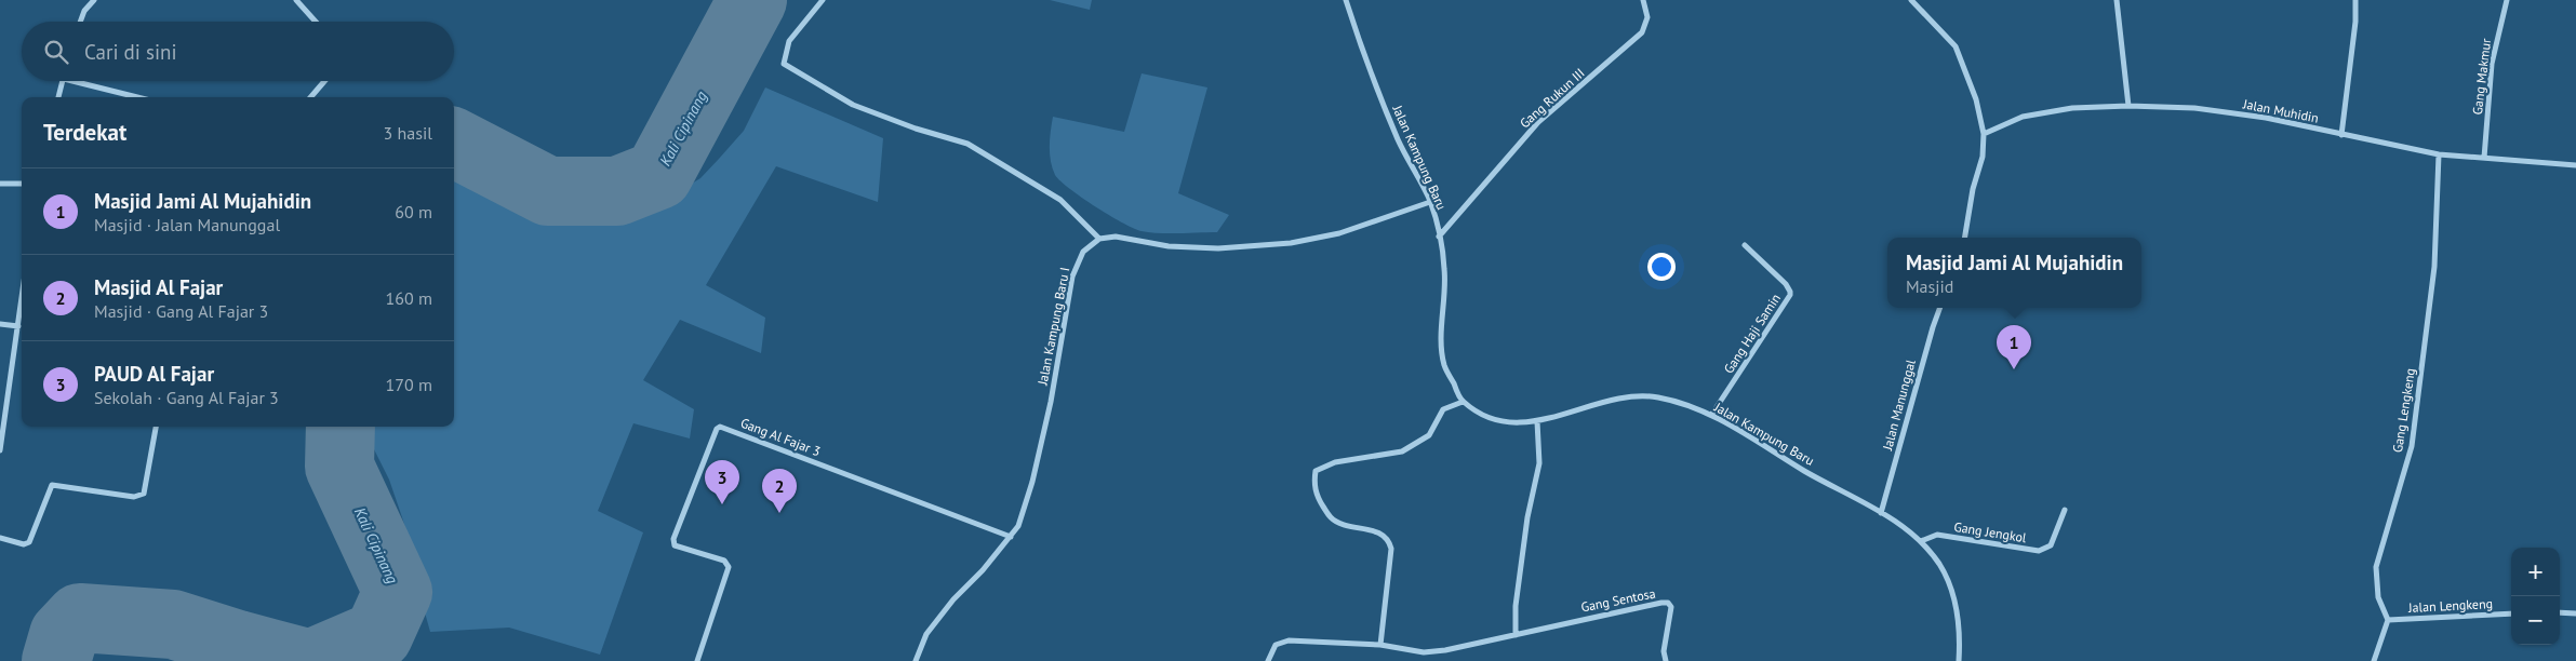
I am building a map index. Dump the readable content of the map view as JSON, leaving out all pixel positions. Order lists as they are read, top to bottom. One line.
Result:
{"streets":{"street":["Gang Makmur","Gang Rukun III","Jalan Muhidin","Jalan Kampung Baru","Jalan Kampung Baru I","Gang Haji Samin","Jalan Manunggal","Gang Lengkeng","Gang Al Fajar 3","Gang Jengkol","Gang Sentosa","Jalan Lengkeng"]},"crossings":[["Gang Makmur","Jalan Muhidin"],["Gang Rukun III","Jalan Kampung Baru"],["Jalan Muhidin","Gang Lengkeng"],["Jalan Kampung Baru","Gang Haji Samin"],["Jalan Kampung Baru","Jalan Manunggal"],["Jalan Kampung Baru","Gang Jengkol"],["Jalan Kampung Baru I","Gang Al Fajar 3"],["Gang Lengkeng","Jalan Lengkeng"]],"water":["Kali Cipinang"],"page":{"search":"Cari di sini","heading":["Terdekat","3 hasil"],"list":[{"mark":"1","name":"Masjid Jami Al Mujahidin","note":"Masjid · Jalan Manunggal","value":"60 m"},{"mark":"2","name":"Masjid Al Fajar","note":"Masjid · Gang Al Fajar 3","value":"160 m"},{"mark":"3","name":"PAUD Al Fajar","note":"Sekolah · Gang Al Fajar 3","value":"170 m"}],"popup":["Masjid Jami Al Mujahidin","Masjid"],"pins":["1","3","2"],"map_buttons":["+","−"]}}
